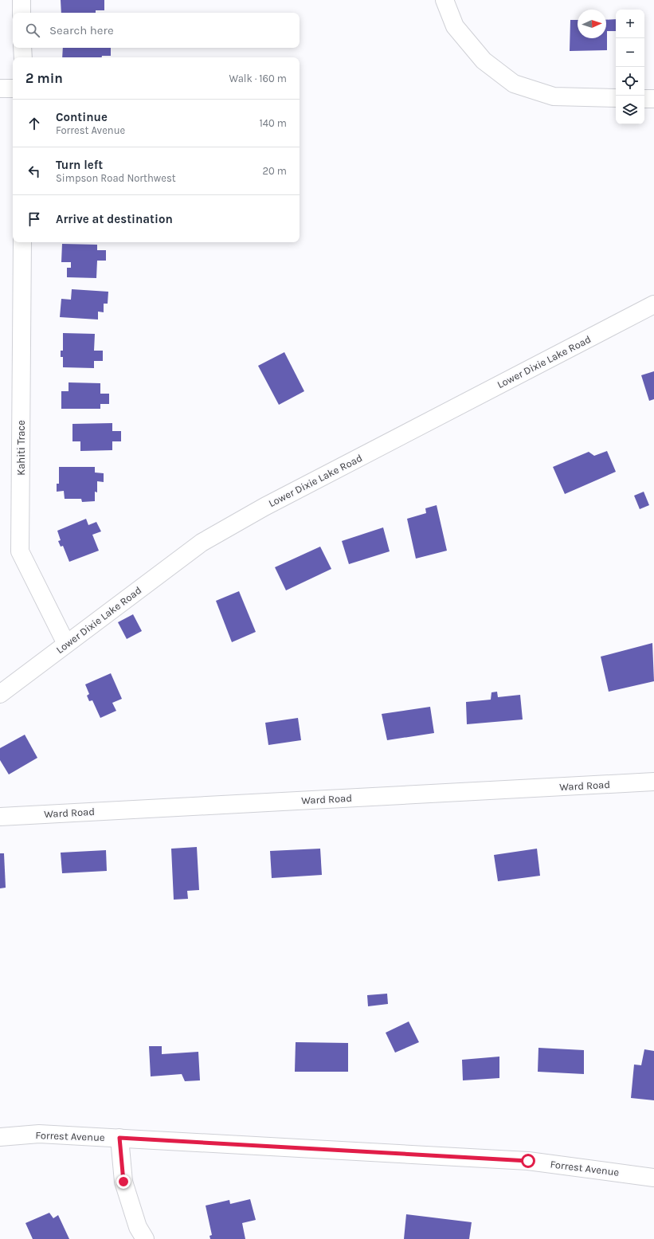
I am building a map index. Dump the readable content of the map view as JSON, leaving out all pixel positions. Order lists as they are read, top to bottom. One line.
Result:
{"streets":{"street":["Lower Dixie Lake Road","Kahiti Trace","Ward Road","Forrest Avenue"]},"crossings":[["Lower Dixie Lake Road","Kahiti Trace"]],"north":"right","page":{"map_buttons":["+","−"],"search":"Search here","heading":["2 min","Walk · 160 m"],"list":[["Continue","Forrest Avenue","140 m"],["Turn left","Simpson Road Northwest","20 m"],"Arrive at destination"]}}
